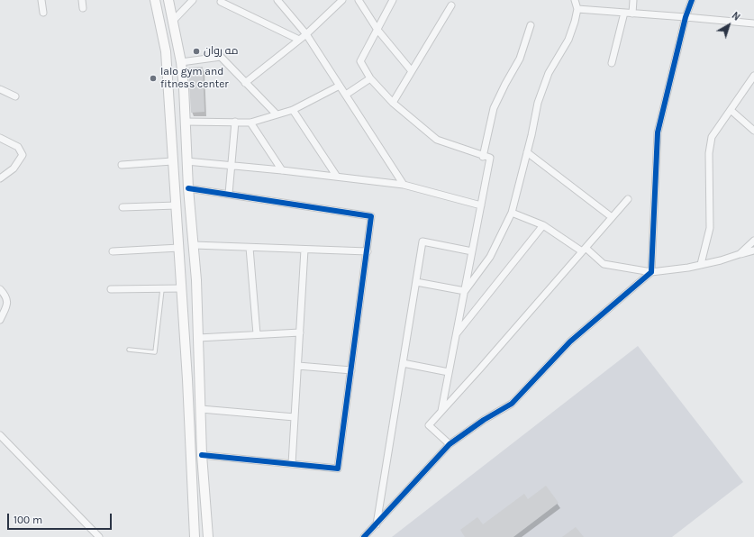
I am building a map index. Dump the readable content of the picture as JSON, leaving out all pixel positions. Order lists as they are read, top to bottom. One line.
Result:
{"places":["مه روان","lalo gym and fitness center"],"scale_bar":"100 m","north":"top right"}
